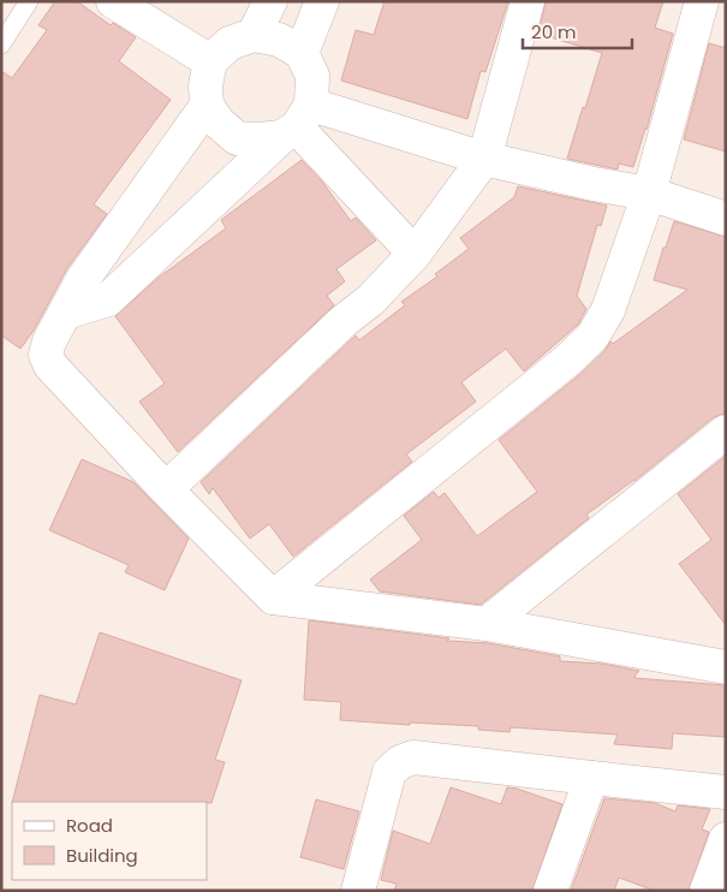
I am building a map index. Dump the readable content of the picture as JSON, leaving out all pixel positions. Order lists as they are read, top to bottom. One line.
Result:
{"legend":["Road","Building"],"scale_bar":"20 m"}
